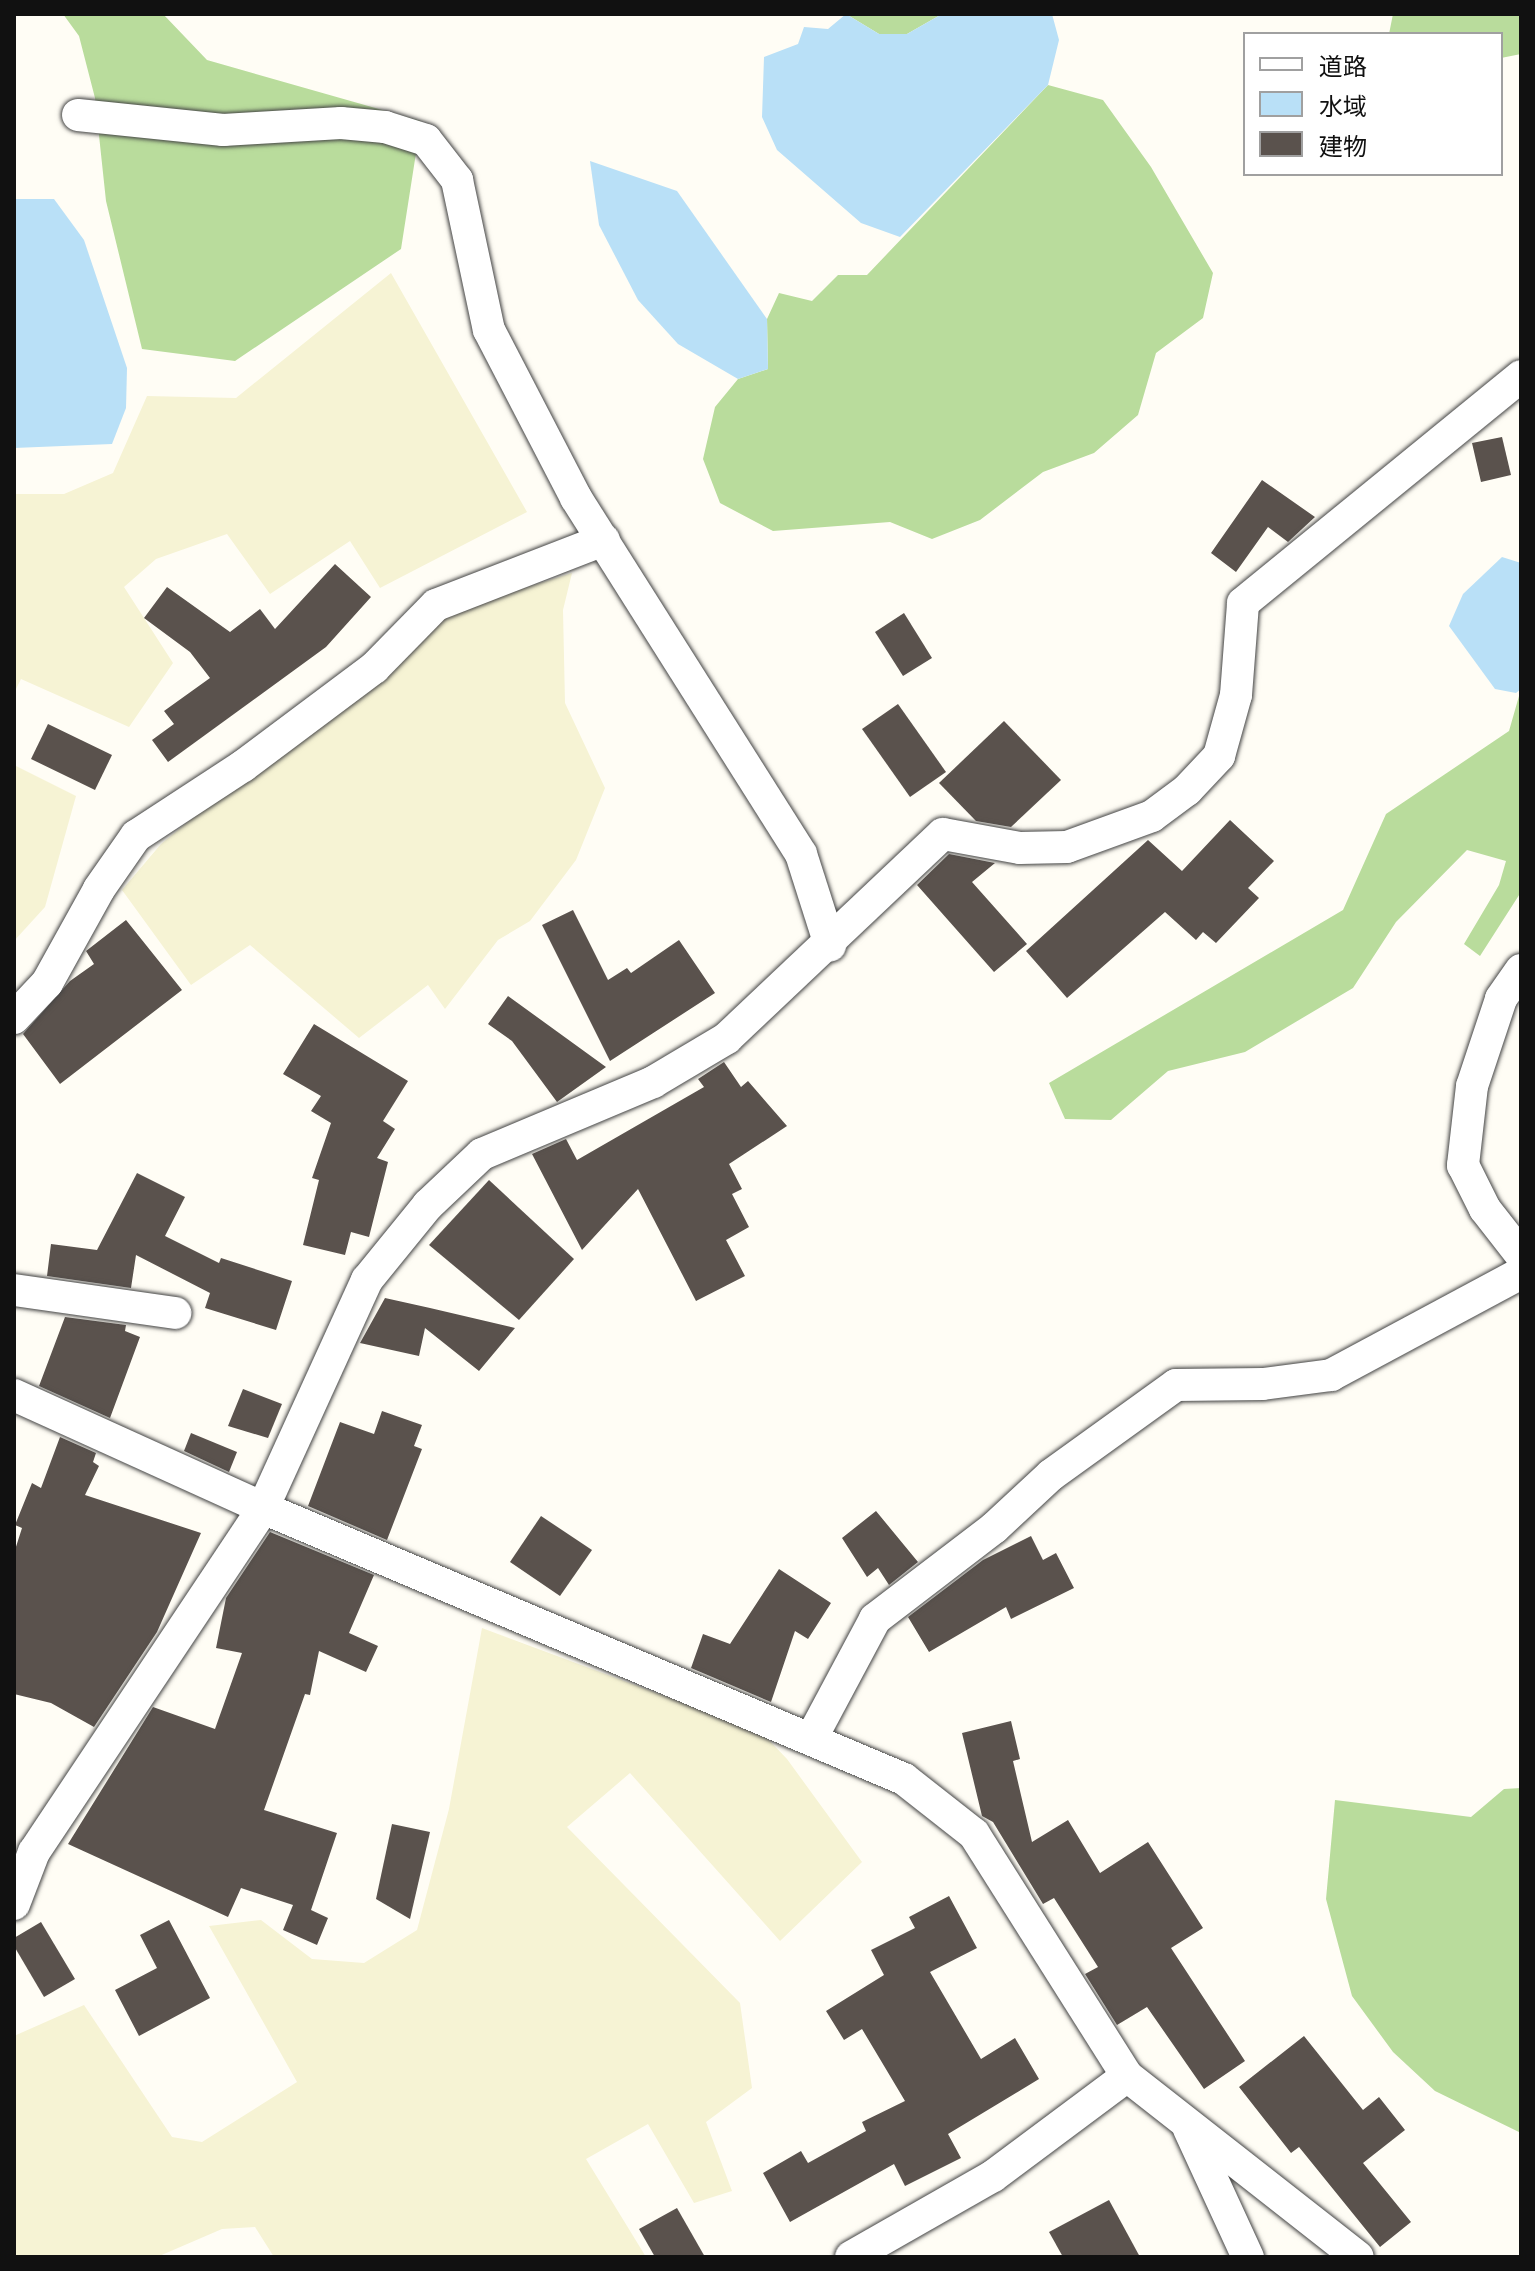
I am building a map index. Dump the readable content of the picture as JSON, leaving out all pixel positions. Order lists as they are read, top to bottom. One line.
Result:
{"legend":["道路","水域","建物"]}
